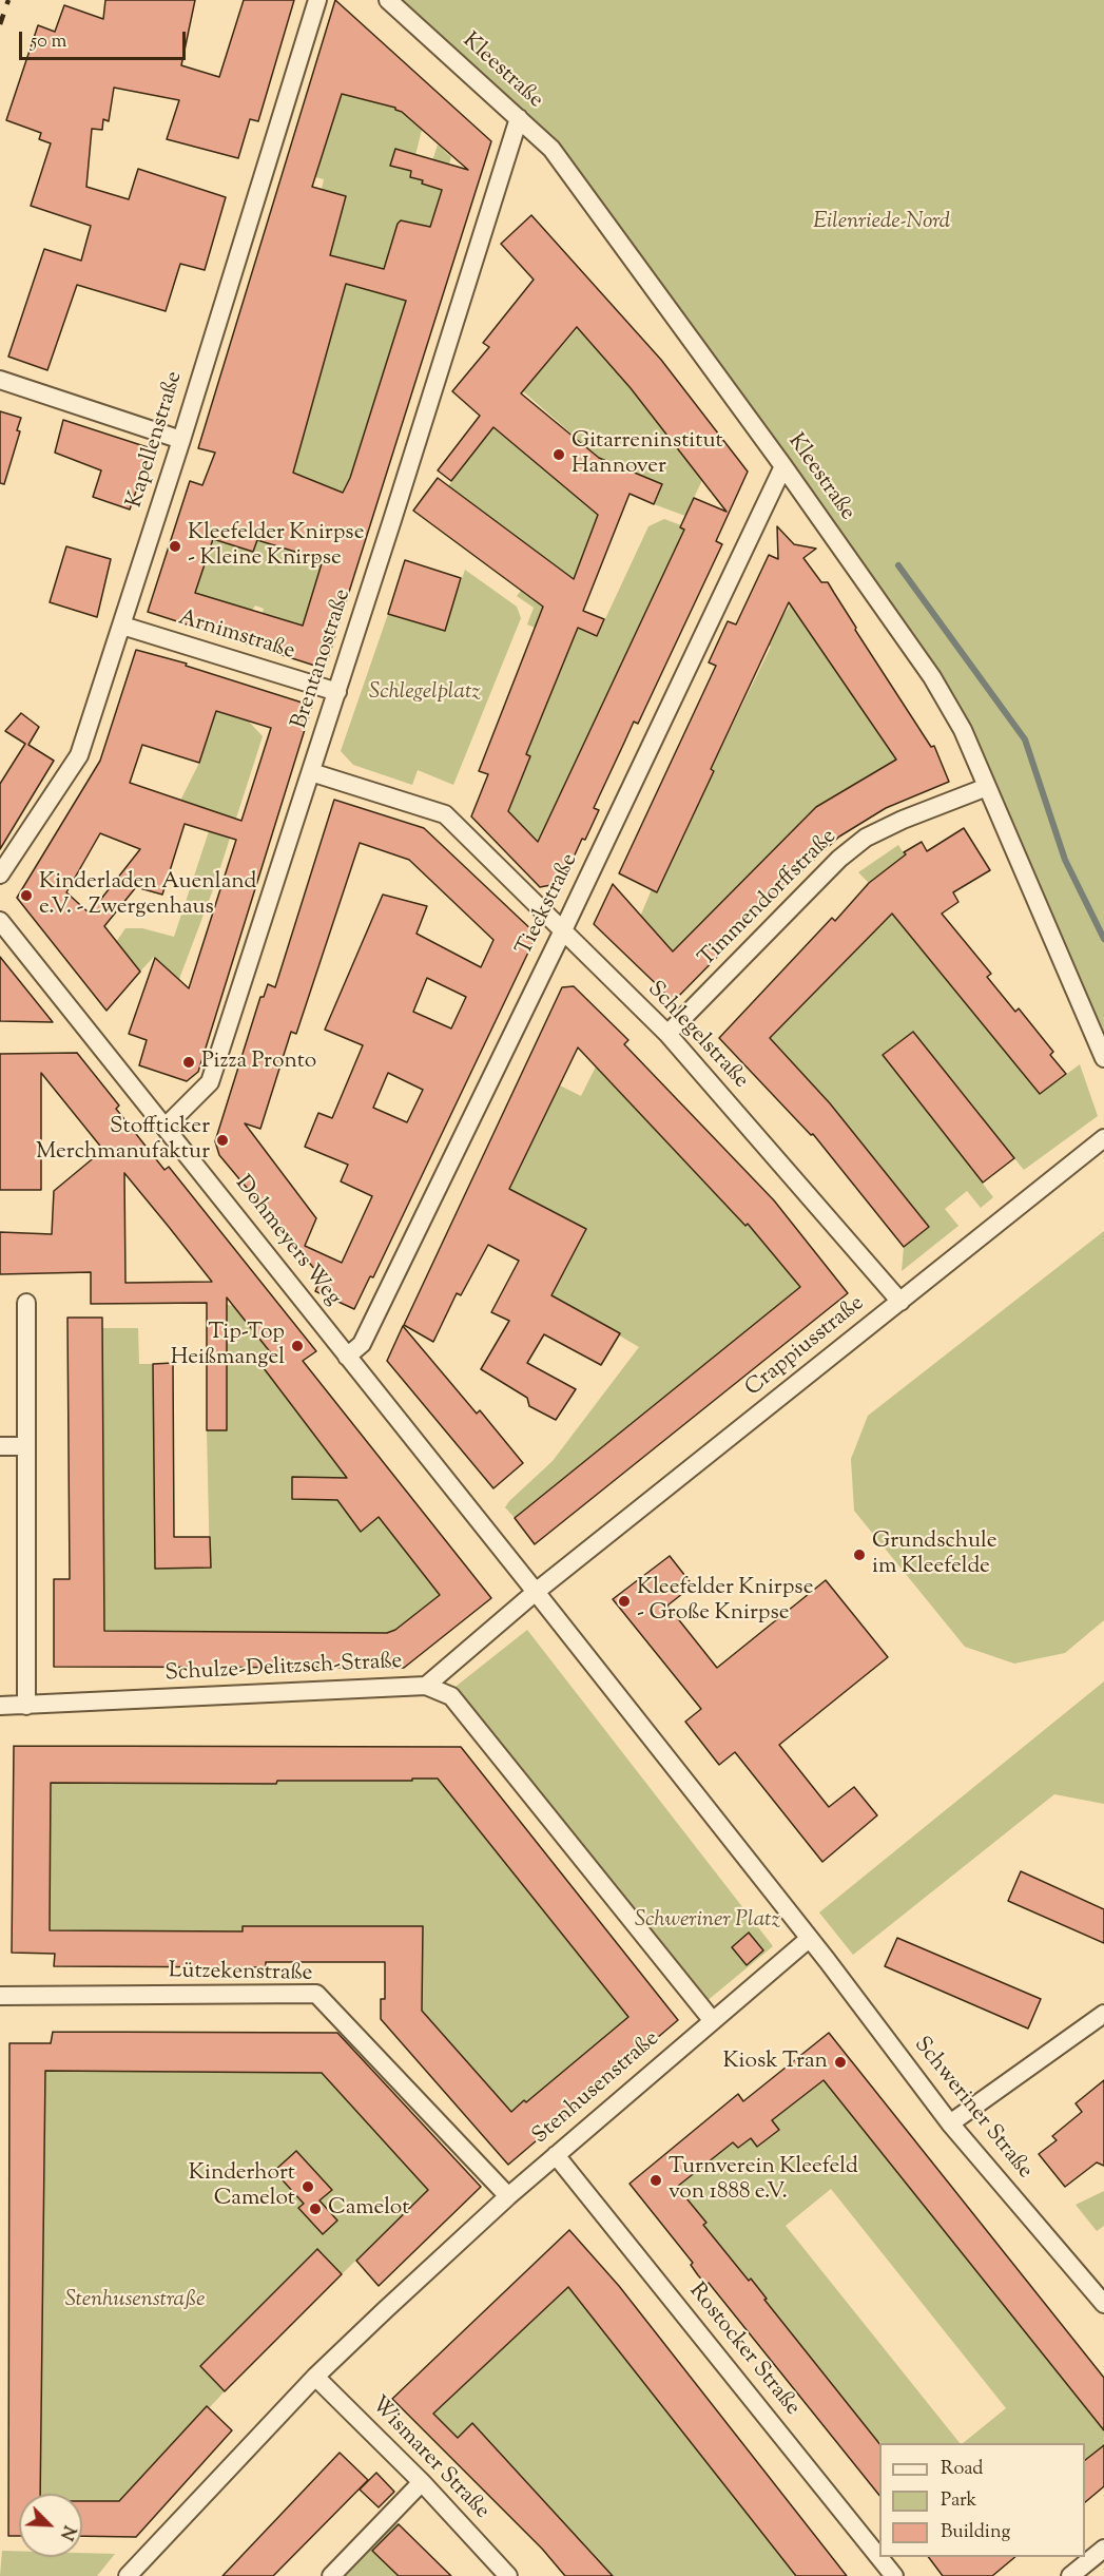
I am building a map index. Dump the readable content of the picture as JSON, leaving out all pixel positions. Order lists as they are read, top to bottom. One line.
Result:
{"streets":{"street":["Kleestraße","Kapellenstraße","Arnimstraße","Brentanostraße","Timmendorffstraße","Tieckstraße","Schlegelstraße","Dohmeyers Weg","Crappiusstraße","Schulze-Delitzsch-Straße","Lützekenstraße","Stenhusenstraße","Schweriner Straße","Rostocker Straße","Wismarer Straße"]},"crossings":[["Kleestraße","Brentanostraße"],["Kleestraße","Timmendorffstraße"],["Kleestraße","Tieckstraße"],["Kapellenstraße","Arnimstraße"],["Arnimstraße","Brentanostraße"],["Brentanostraße","Schlegelstraße"],["Brentanostraße","Dohmeyers Weg"],["Timmendorffstraße","Schlegelstraße"],["Tieckstraße","Schlegelstraße"],["Tieckstraße","Dohmeyers Weg"],["Schlegelstraße","Crappiusstraße"],["Dohmeyers Weg","Crappiusstraße"],["Dohmeyers Weg","Schulze-Delitzsch-Straße"],["Crappiusstraße","Schulze-Delitzsch-Straße"],["Lützekenstraße","Stenhusenstraße"],["Stenhusenstraße","Schweriner Straße"],["Stenhusenstraße","Rostocker Straße"],["Stenhusenstraße","Wismarer Straße"]],"parks":["Eilenriede-Nord","Schlegelplatz","Schweriner Platz","Stenhusenstraße"],"places":["Gitarreninstitut Hannover","Kleefelder Knirpse - Kleine Knirpse","Kinderladen Auenland e.V. - Zwergenhaus","Pizza Pronto","Stoffticker Merchmanufaktur","Tip-Top Heißmangel","Grundschule im Kleefelde","Kleefelder Knirpse - Große Knirpse","Kiosk Tran","Turnverein Kleefeld von 1888 e.V.","Kinderhort Camelot","Camelot"],"legend":["Road","Park","Building"],"scale_bar":"50 m","north":"bottom right"}
